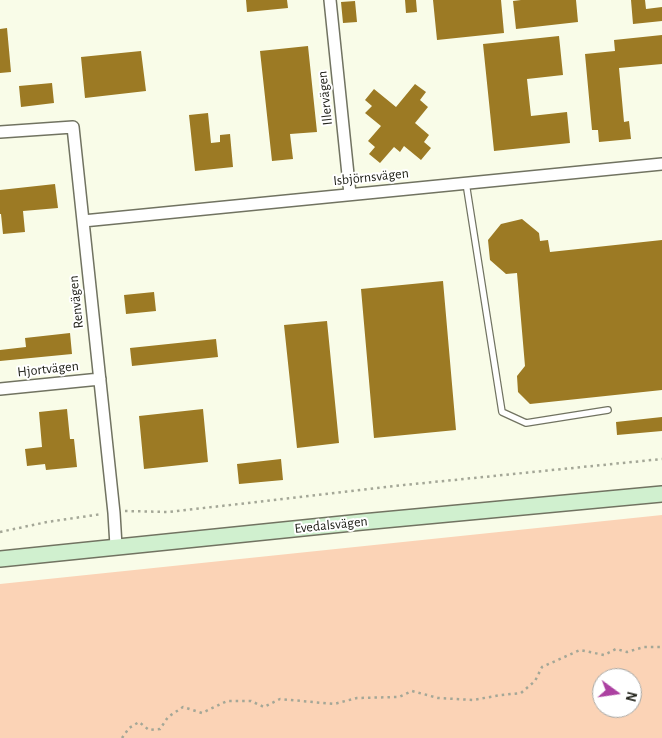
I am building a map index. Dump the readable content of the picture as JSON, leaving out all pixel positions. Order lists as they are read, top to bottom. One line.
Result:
{"streets":{"street":["Illervägen","Isbjörnsvägen","Renvägen","Hjortvägen","Evedalsvägen"]},"crossings":[["Illervägen","Isbjörnsvägen"],["Isbjörnsvägen","Renvägen"],["Renvägen","Hjortvägen"],["Renvägen","Evedalsvägen"]],"north":"right"}
